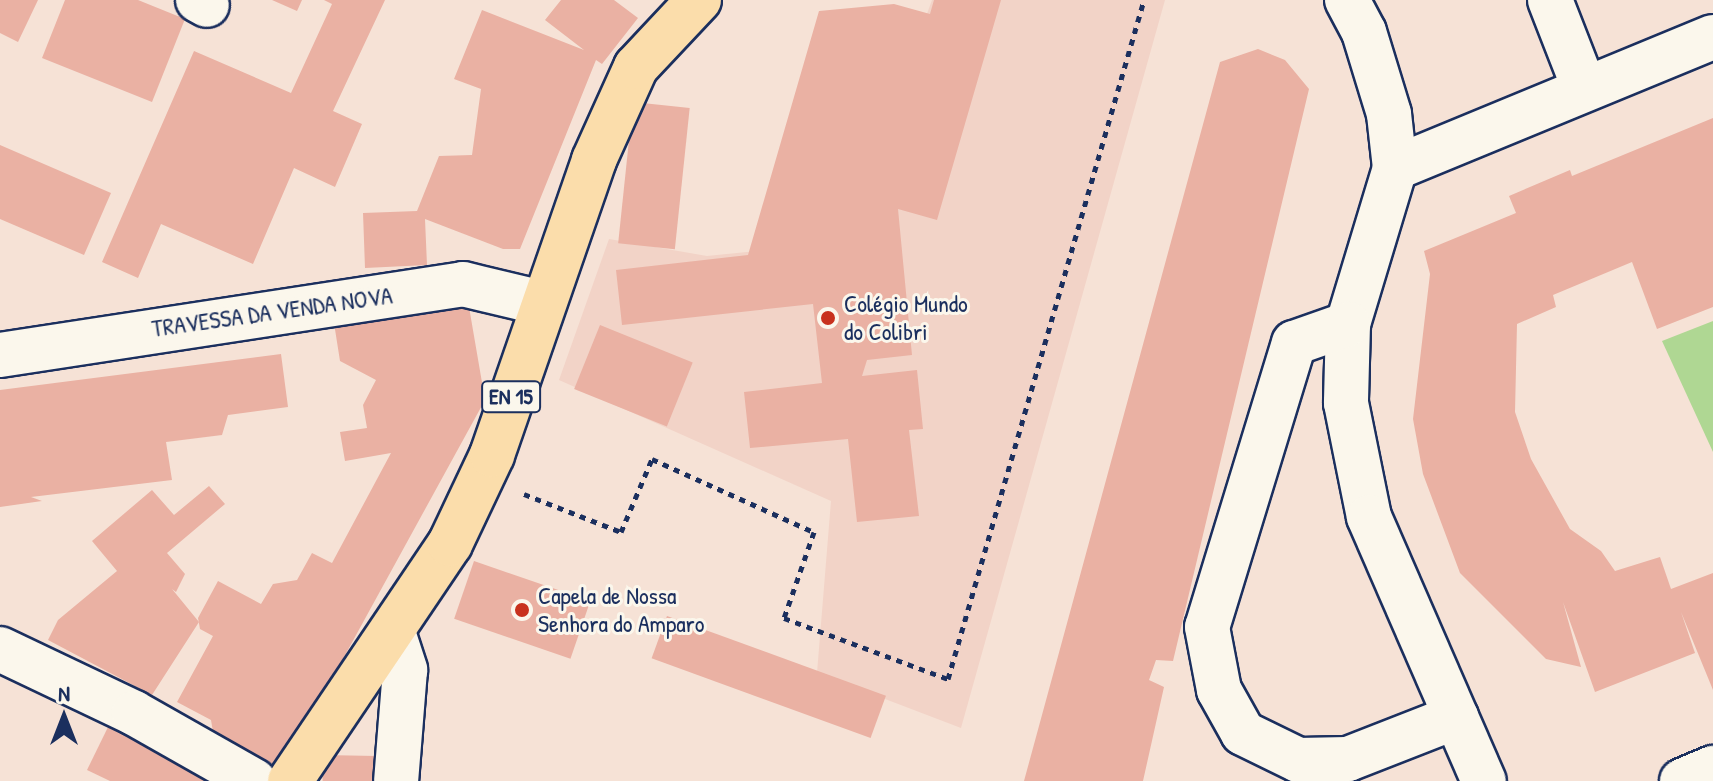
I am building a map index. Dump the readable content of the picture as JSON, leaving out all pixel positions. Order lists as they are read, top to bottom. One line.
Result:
{"streets":{"main road":["EN 15"],"street":["TRAVESSA DA VENDA NOVA"]},"crossings":[["TRAVESSA DA VENDA NOVA","EN 15"]],"places":["Colégio Mundo do Colibri","Capela de Nossa Senhora do Amparo"],"north":"top"}
